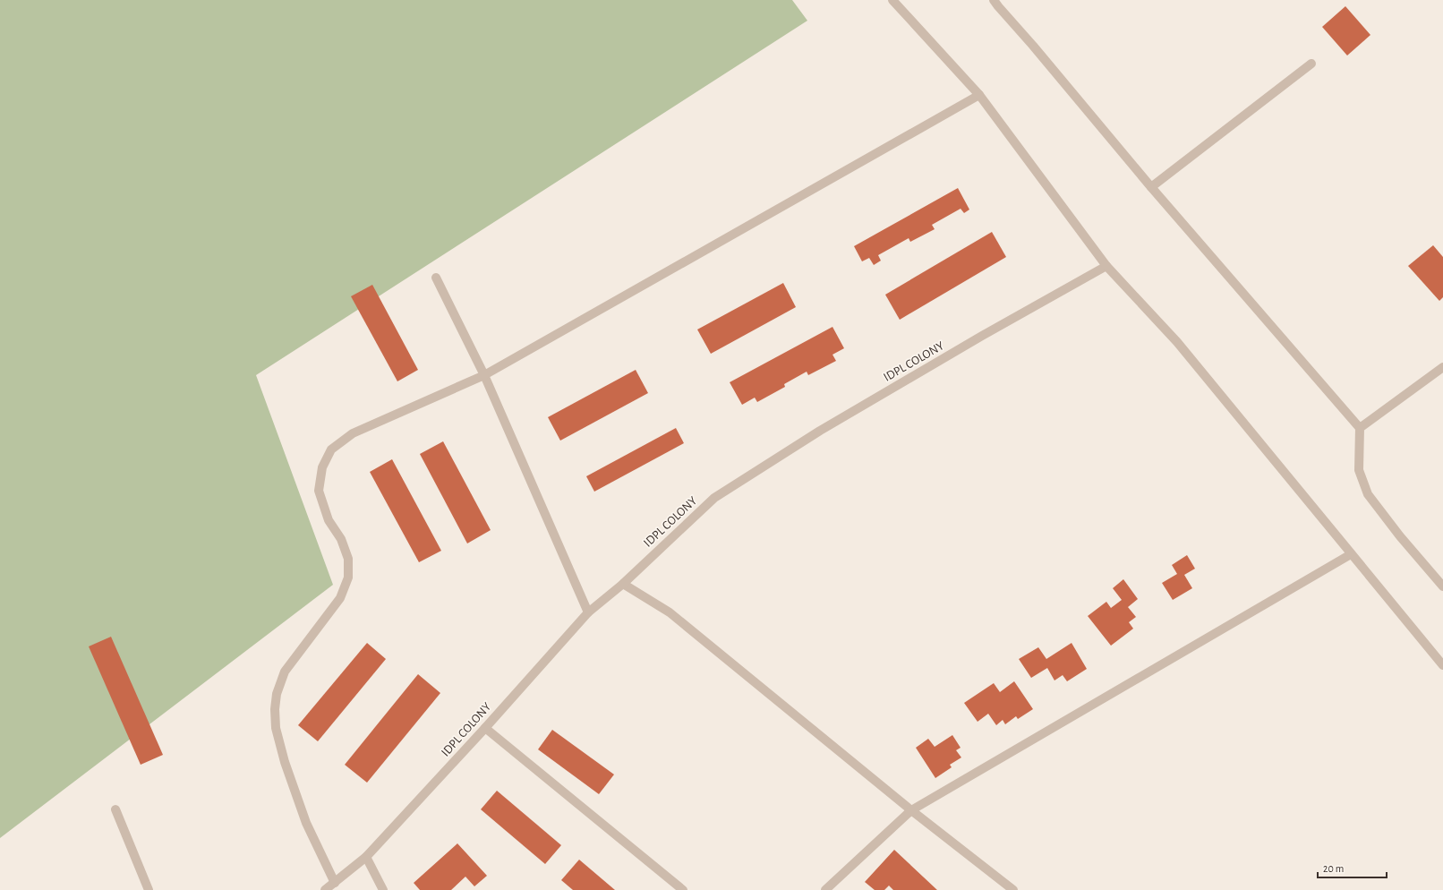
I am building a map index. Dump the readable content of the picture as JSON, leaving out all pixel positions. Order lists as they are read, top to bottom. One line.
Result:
{"streets":{"street":["IDPL COLONY"]},"scale_bar":"20 m"}
